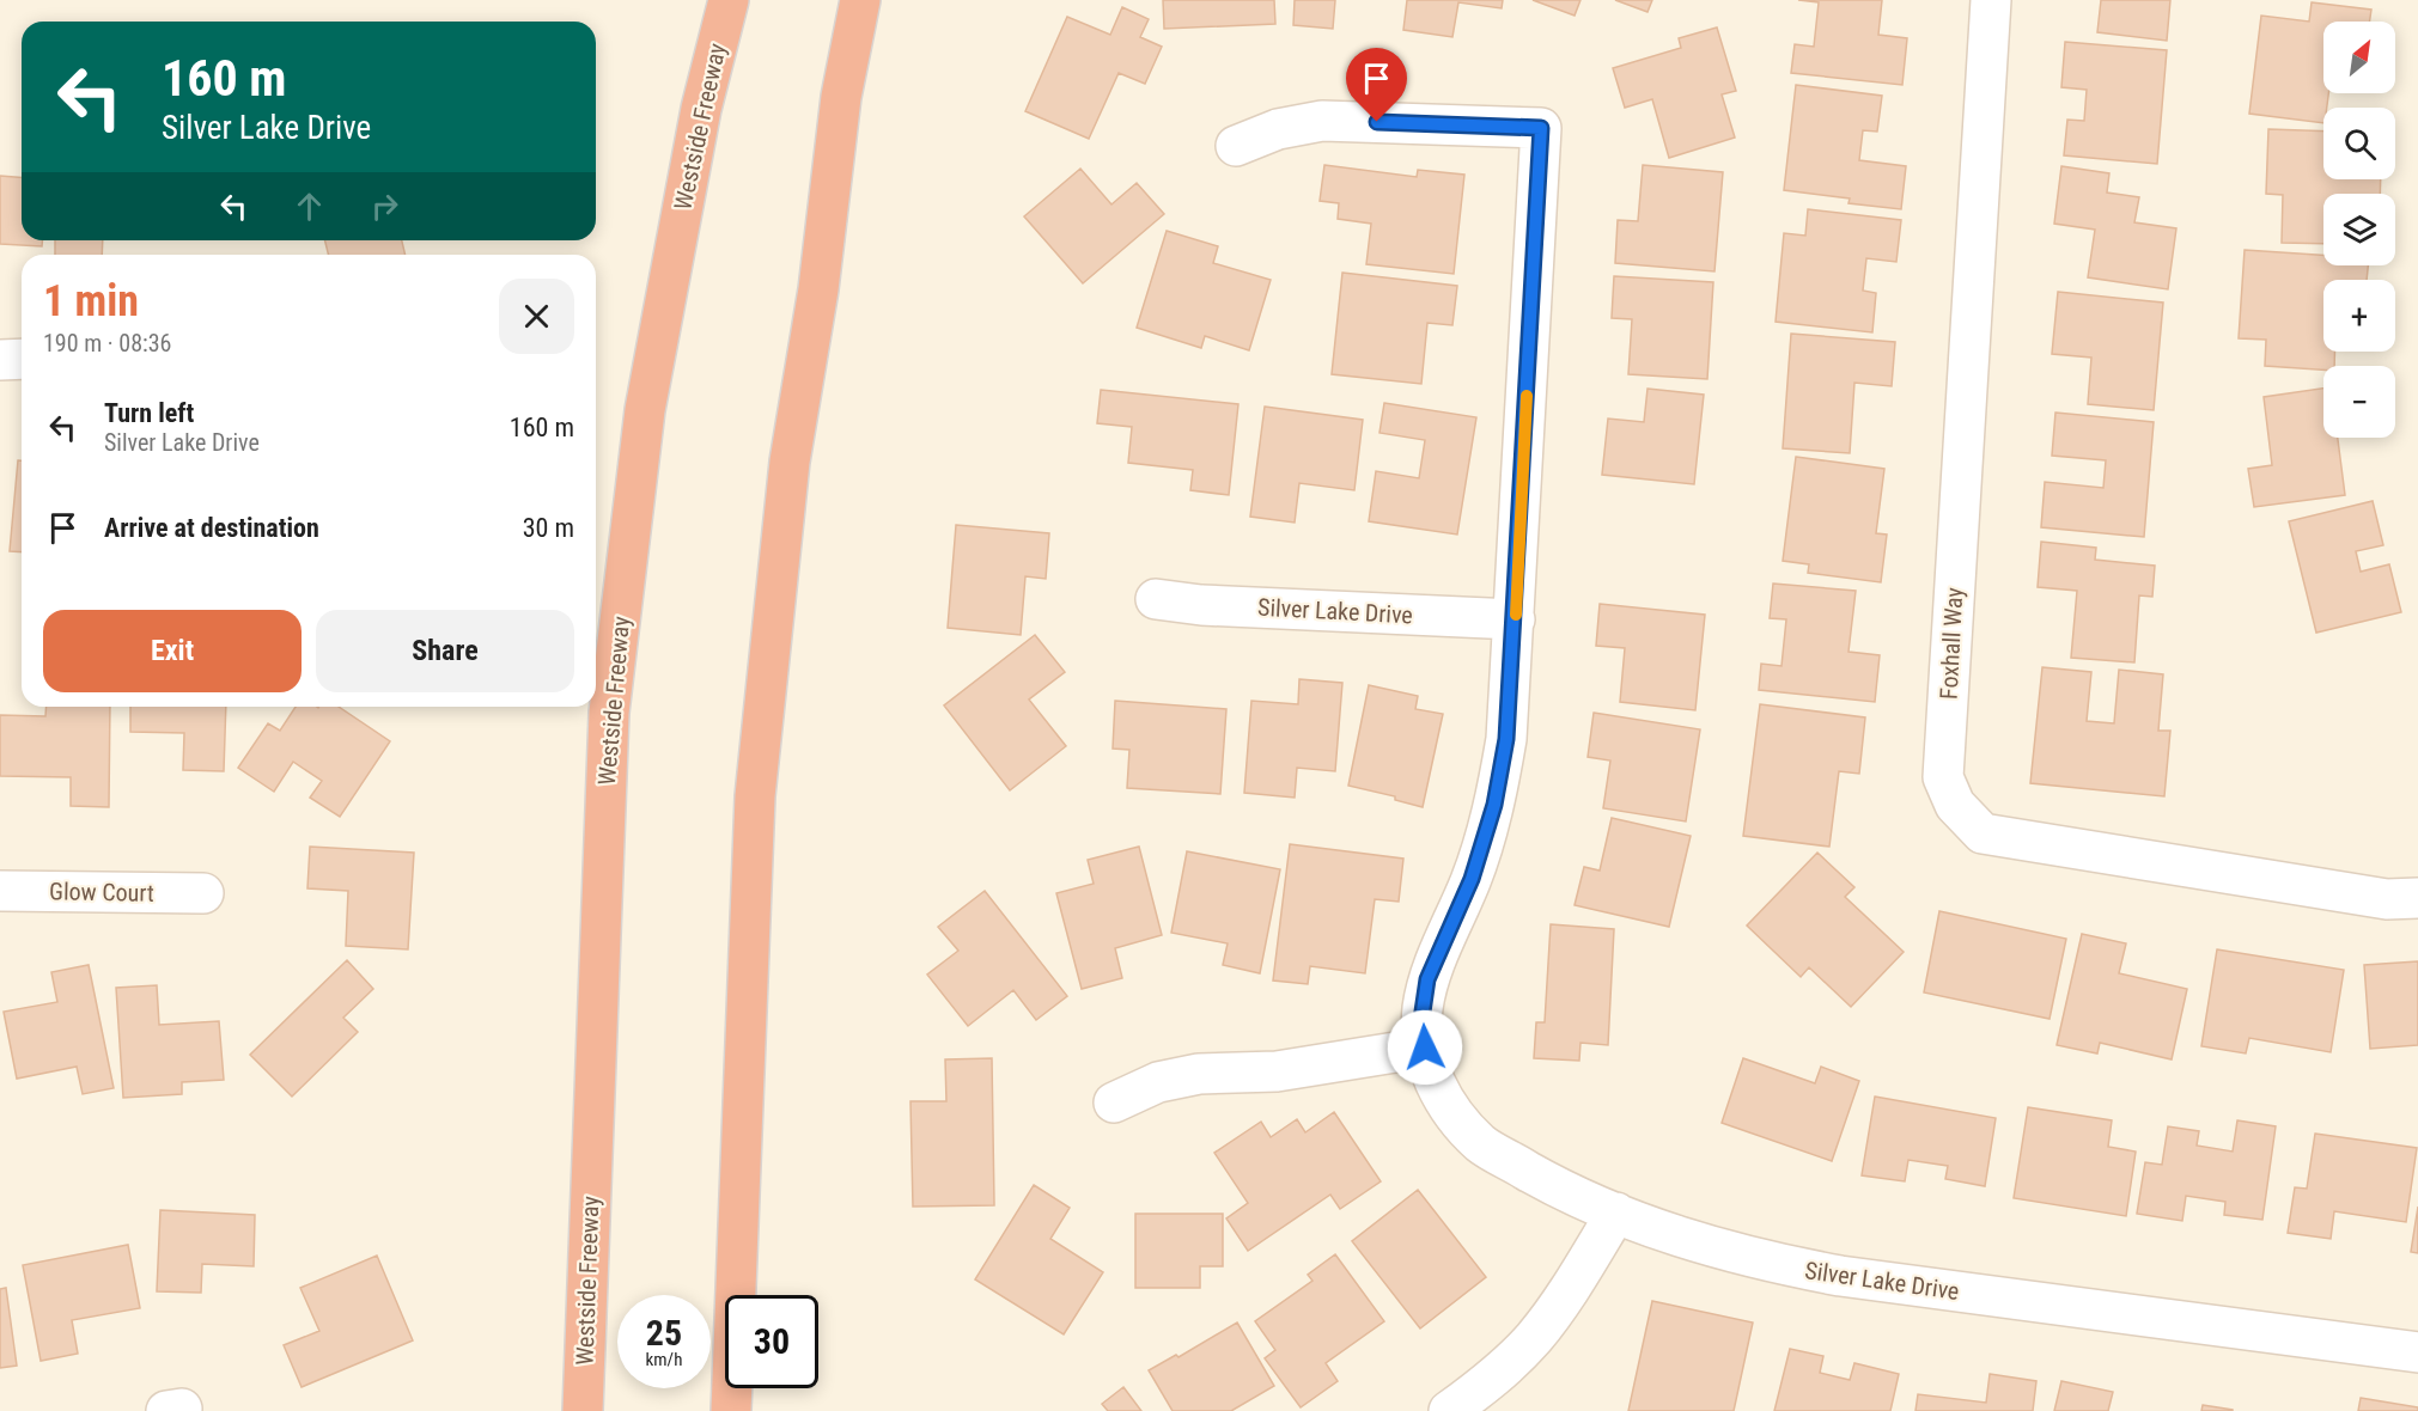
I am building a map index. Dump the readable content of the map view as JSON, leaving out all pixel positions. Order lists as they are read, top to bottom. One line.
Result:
{"streets":{"highway":["Westside Freeway"],"street":["Silver Lake Drive","Foxhall Way","Glow Court"]},"north":"top right","page":{"map_buttons":["+","−"],"turn":["160 m","Silver Lake Drive"],"heading":["1 min","190 m · 08:36"],"list":[{"name":"Turn left","note":"Silver Lake Drive","value":"160 m"},{"name":"Arrive at destination","value":"30 m"}],"buttons":["Exit","Share"],"speed":"25 km/h","limit":"30"}}
